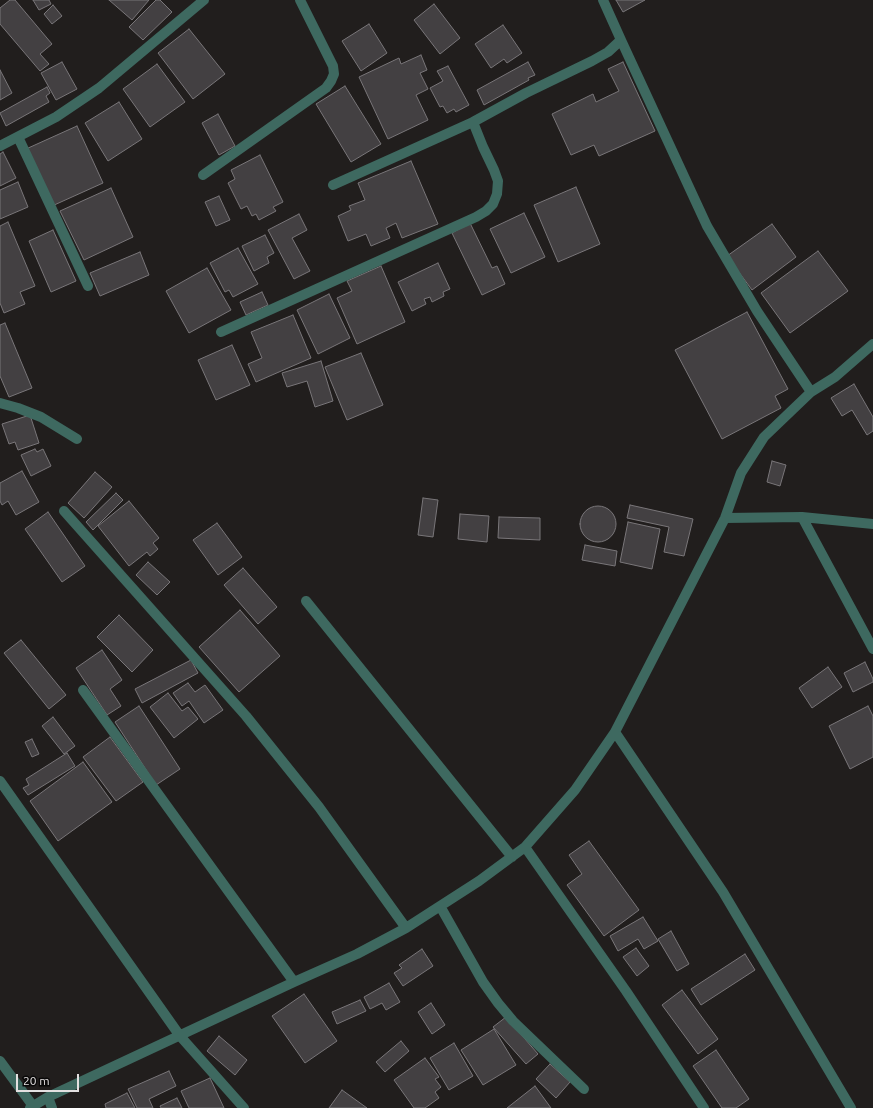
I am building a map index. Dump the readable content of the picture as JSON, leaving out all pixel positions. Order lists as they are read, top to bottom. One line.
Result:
{"scale_bar":"20 m"}
